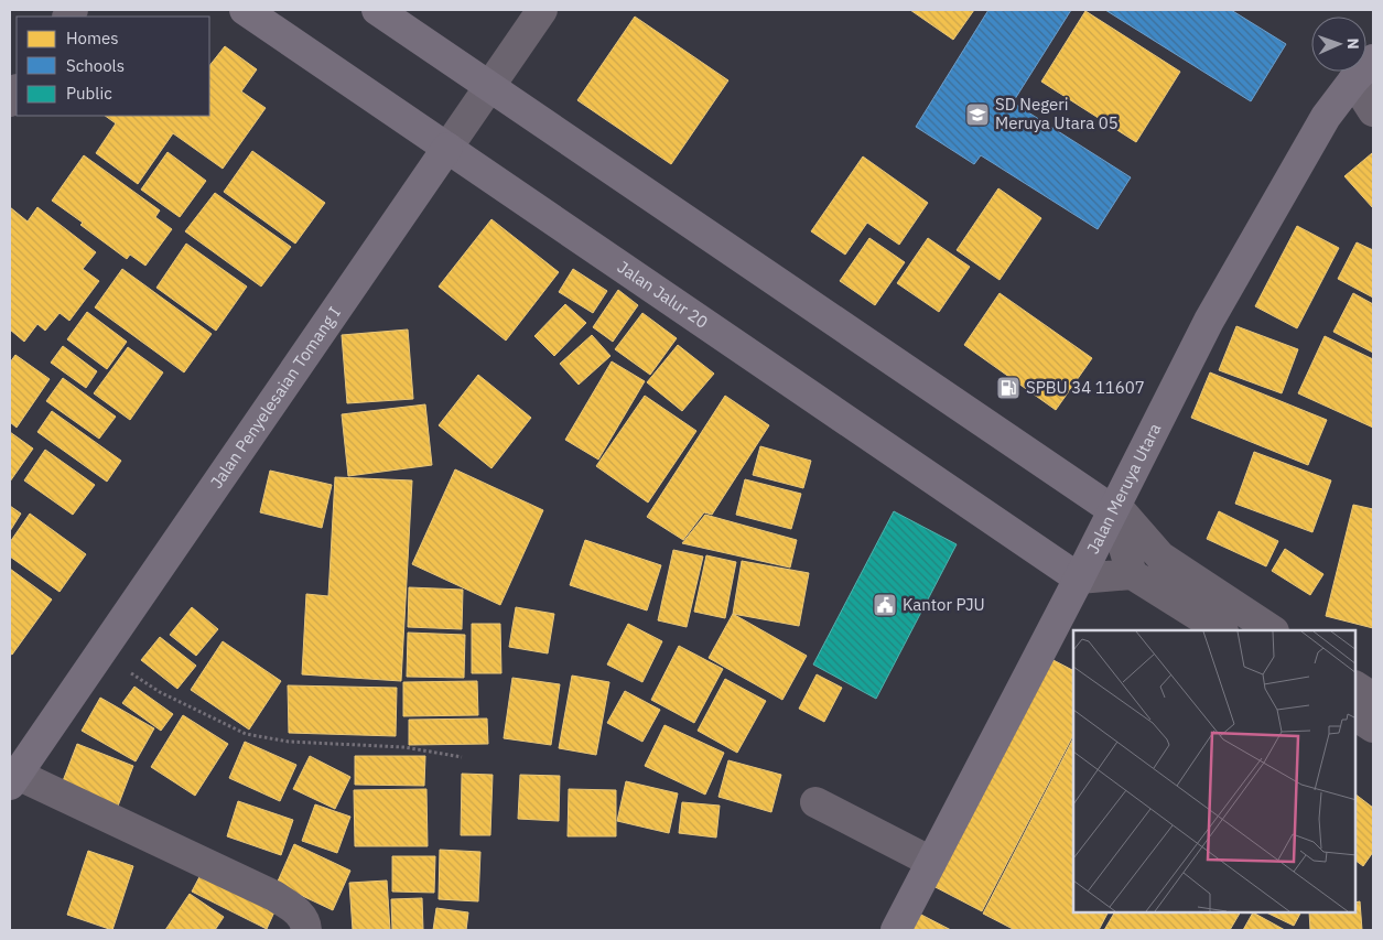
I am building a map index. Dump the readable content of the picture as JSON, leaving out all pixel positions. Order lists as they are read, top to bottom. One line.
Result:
{"streets":{"street":["Jalan Jalur 20","Jalan Penyelesaian Tomang I","Jalan Meruya Utara"]},"crossings":[["Jalan Jalur 20","Jalan Penyelesaian Tomang I"],["Jalan Jalur 20","Jalan Meruya Utara"]],"places":{"school or university":["SD Negeri Meruya Utara 05"],"fuel station":["SPBU 34 11607"],"public building":["Kantor PJU"]},"legend":["Homes","Schools","Public"],"north":"right"}
